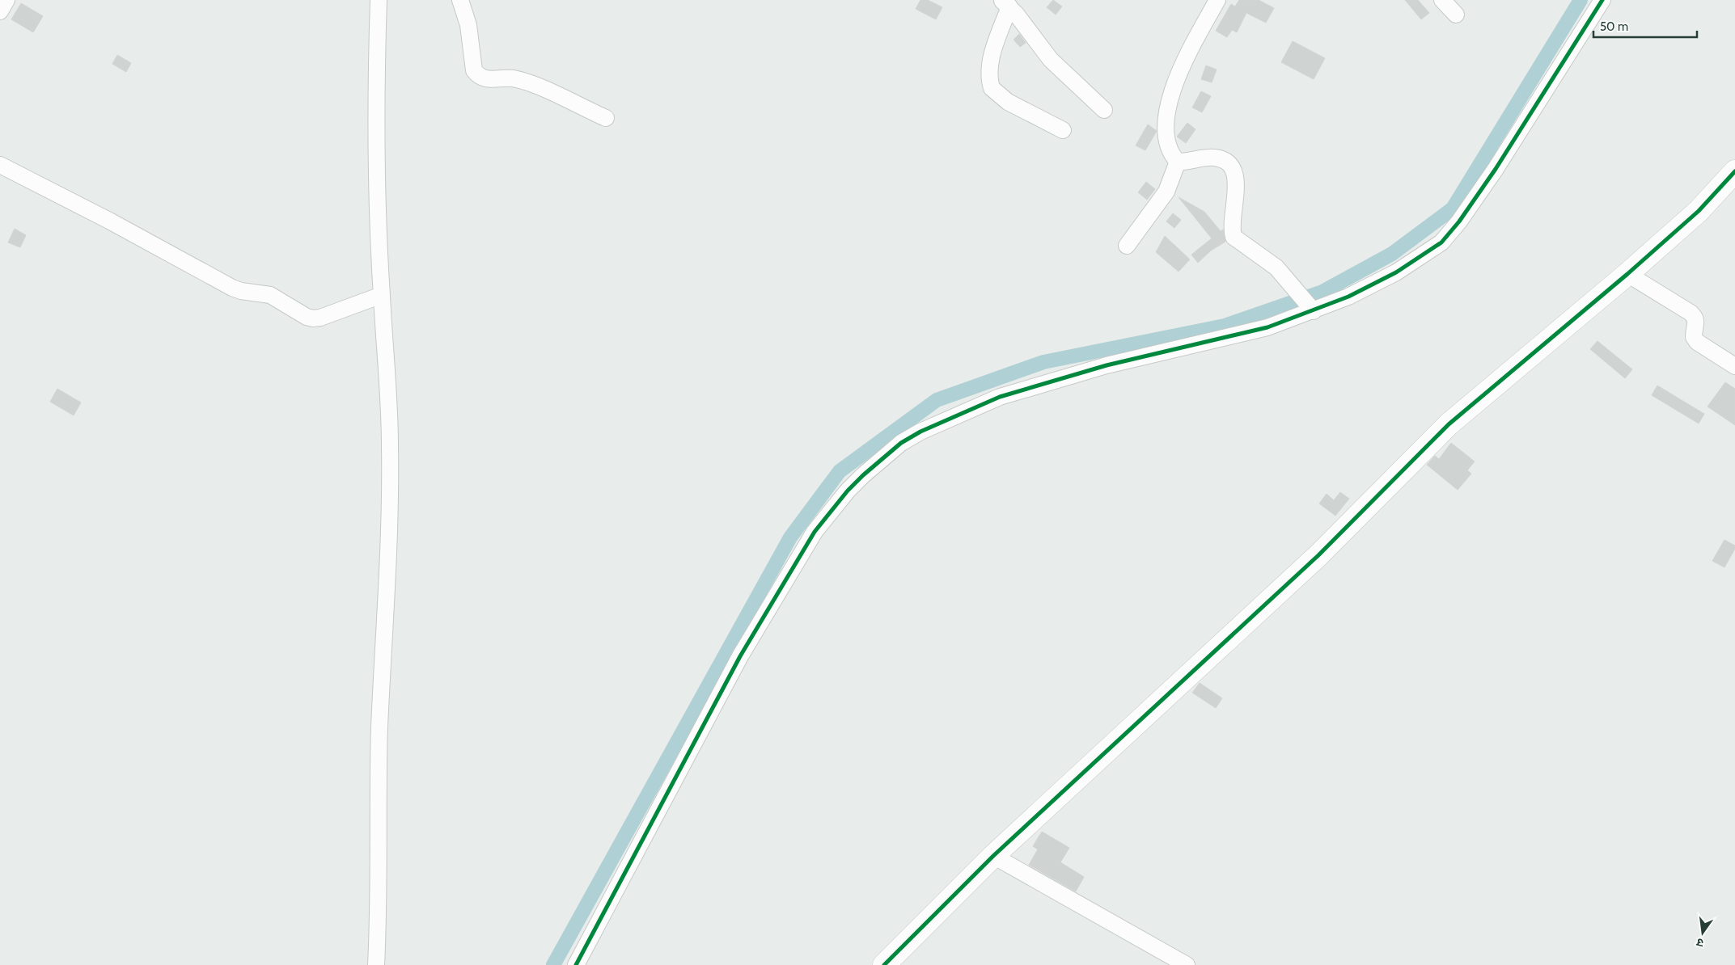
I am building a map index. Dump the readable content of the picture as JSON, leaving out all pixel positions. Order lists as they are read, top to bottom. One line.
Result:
{"scale_bar":"50 m","north":"bottom"}
